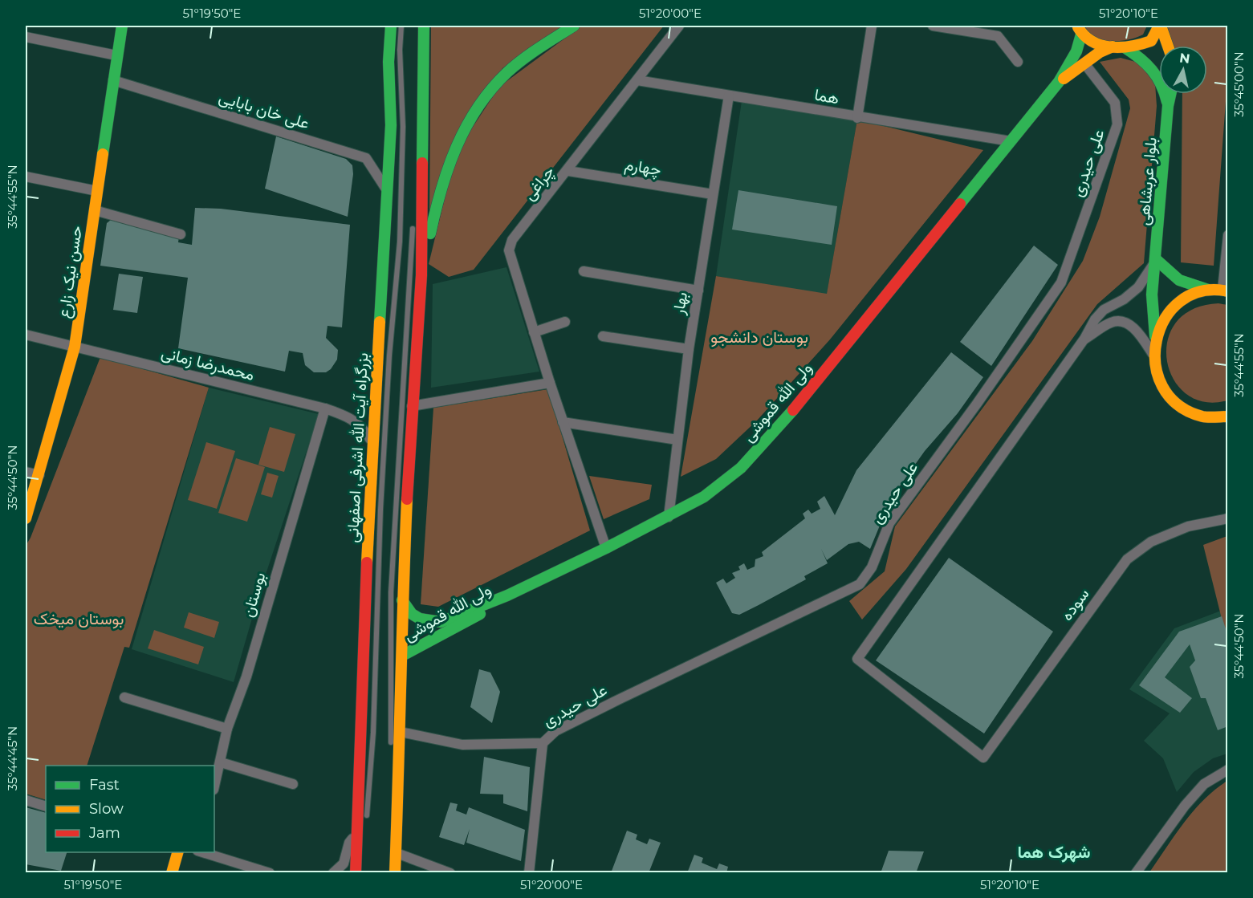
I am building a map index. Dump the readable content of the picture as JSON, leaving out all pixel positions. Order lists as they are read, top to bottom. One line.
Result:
{"streets":{"main road":["بلوار عربشاهی","حسن نیک زارع","ولی الله قموشی","بزرگراه آیت الله اشرفی اصفهانی"],"street":["هما","علی خان بابایی","علی حیدری","چهارم","چراغی","بهار","محمدرضا زمانی","بوستان","سوده"]},"crossings":[["هما","چراغی"],["هما","بهار"],["هما","ولی الله قموشی"],["علی خان بابایی","حسن نیک زارع"],["علی خان بابایی","بزرگراه آیت الله اشرفی اصفهانی"],["چهارم","چراغی"],["چهارم","بهار"],["چراغی","ولی الله قموشی"],["حسن نیک زارع","محمدرضا زمانی"],["بهار","ولی الله قموشی"],["محمدرضا زمانی","بزرگراه آیت الله اشرفی اصفهانی"],["محمدرضا زمانی","بوستان"]],"districts":["شهرک هما"],"parks":["بوستان دانشجو","بوستان میخک"],"legend":["Fast","Slow","Jam"],"north":"top","coordinates":["51°19'50\"E","51°20'00\"E","51°20'10\"E","35°45'00\"N","35°44'55\"N","35°44'50\"N","35°44'45\"N"]}
